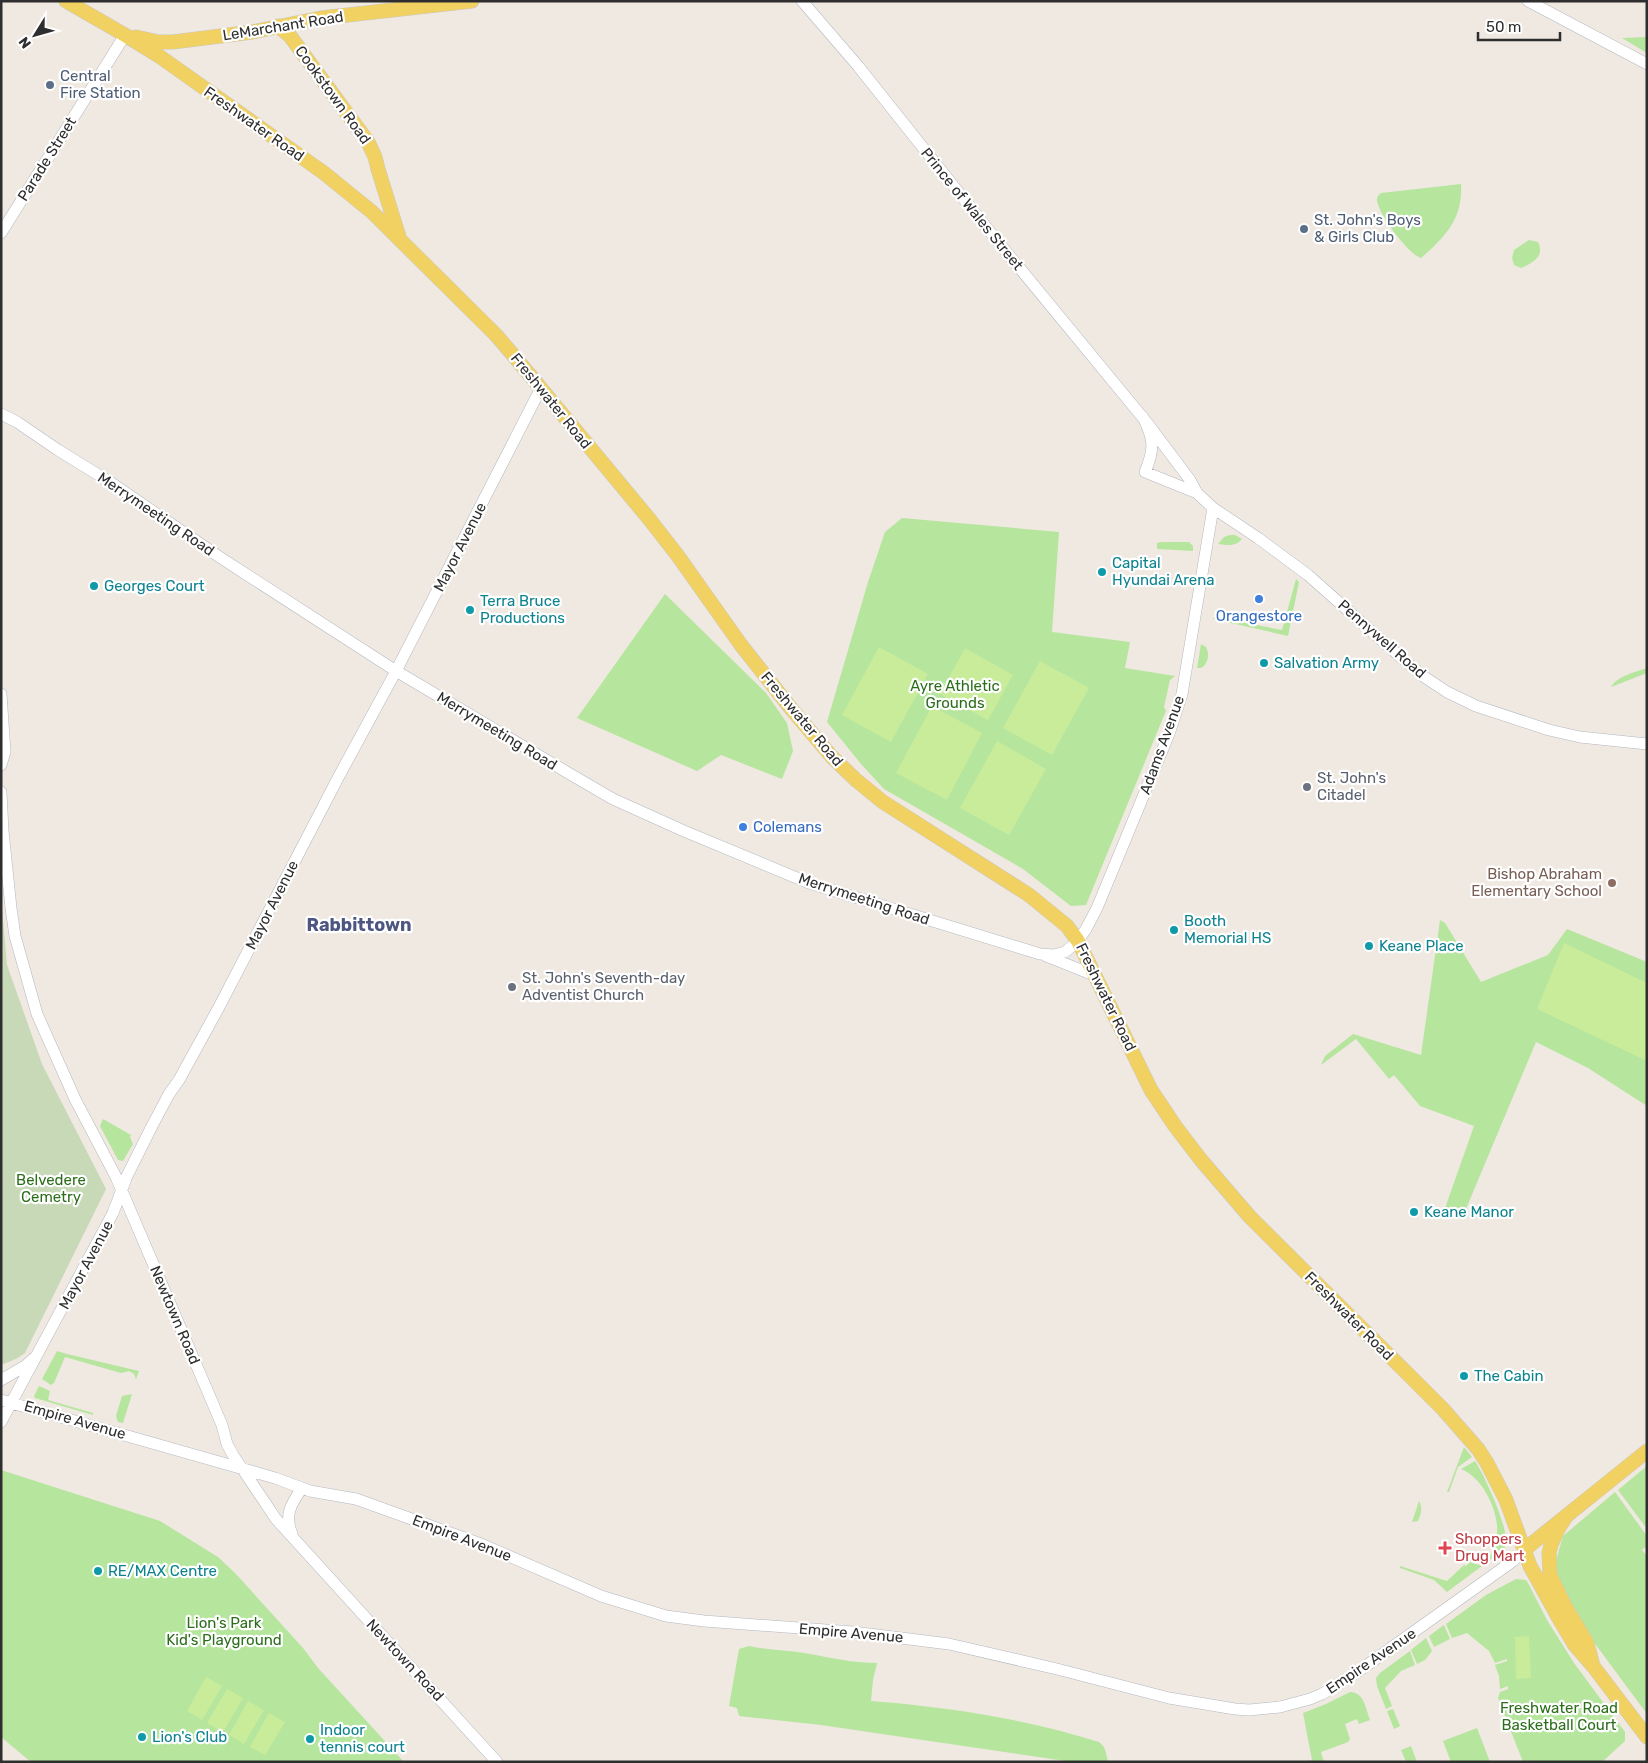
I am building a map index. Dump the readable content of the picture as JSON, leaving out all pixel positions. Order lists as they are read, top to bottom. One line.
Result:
{"streets":{"main road":["LeMarchant Road","Cookstown Road","Freshwater Road","Empire Avenue"],"street":["Parade Street","Prince of Wales Street","Merrymeeting Road","Mayor Avenue","Pennywell Road","Adams Avenue","Newtown Road"]},"crossings":[["LeMarchant Road","Cookstown Road"],["LeMarchant Road","Freshwater Road"],["LeMarchant Road","Parade Street"],["Cookstown Road","Freshwater Road"],["Freshwater Road","Parade Street"],["Freshwater Road","Merrymeeting Road"],["Freshwater Road","Mayor Avenue"],["Freshwater Road","Adams Avenue"],["Freshwater Road","Empire Avenue"],["Prince of Wales Street","Pennywell Road"],["Merrymeeting Road","Mayor Avenue"],["Merrymeeting Road","Adams Avenue"],["Mayor Avenue","Newtown Road"],["Mayor Avenue","Empire Avenue"],["Pennywell Road","Adams Avenue"],["Newtown Road","Empire Avenue"]],"districts":["Rabbittown"],"parks":["Ayre Athletic Grounds","Belvedere Cemetry","Lion's Park Kid's Playground","Freshwater Road Basketball Court"],"places":{"other":["Central Fire Station","St. John's Boys & Girls Club","Capital Hyundai Arena","Georges Court","Orangestore","Terra Bruce Productions","Salvation Army","St. John's Citadel","Colemans","Bishop Abraham Elementary School","Booth Memorial HS","Keane Place","St. John's Seventh-day Adventist Church","Keane Manor","The Cabin","RE/MAX Centre","Lion's Club","Indoor tennis court"],"health":["Shoppers Drug Mart"]},"scale_bar":"50 m","north":"bottom left"}
